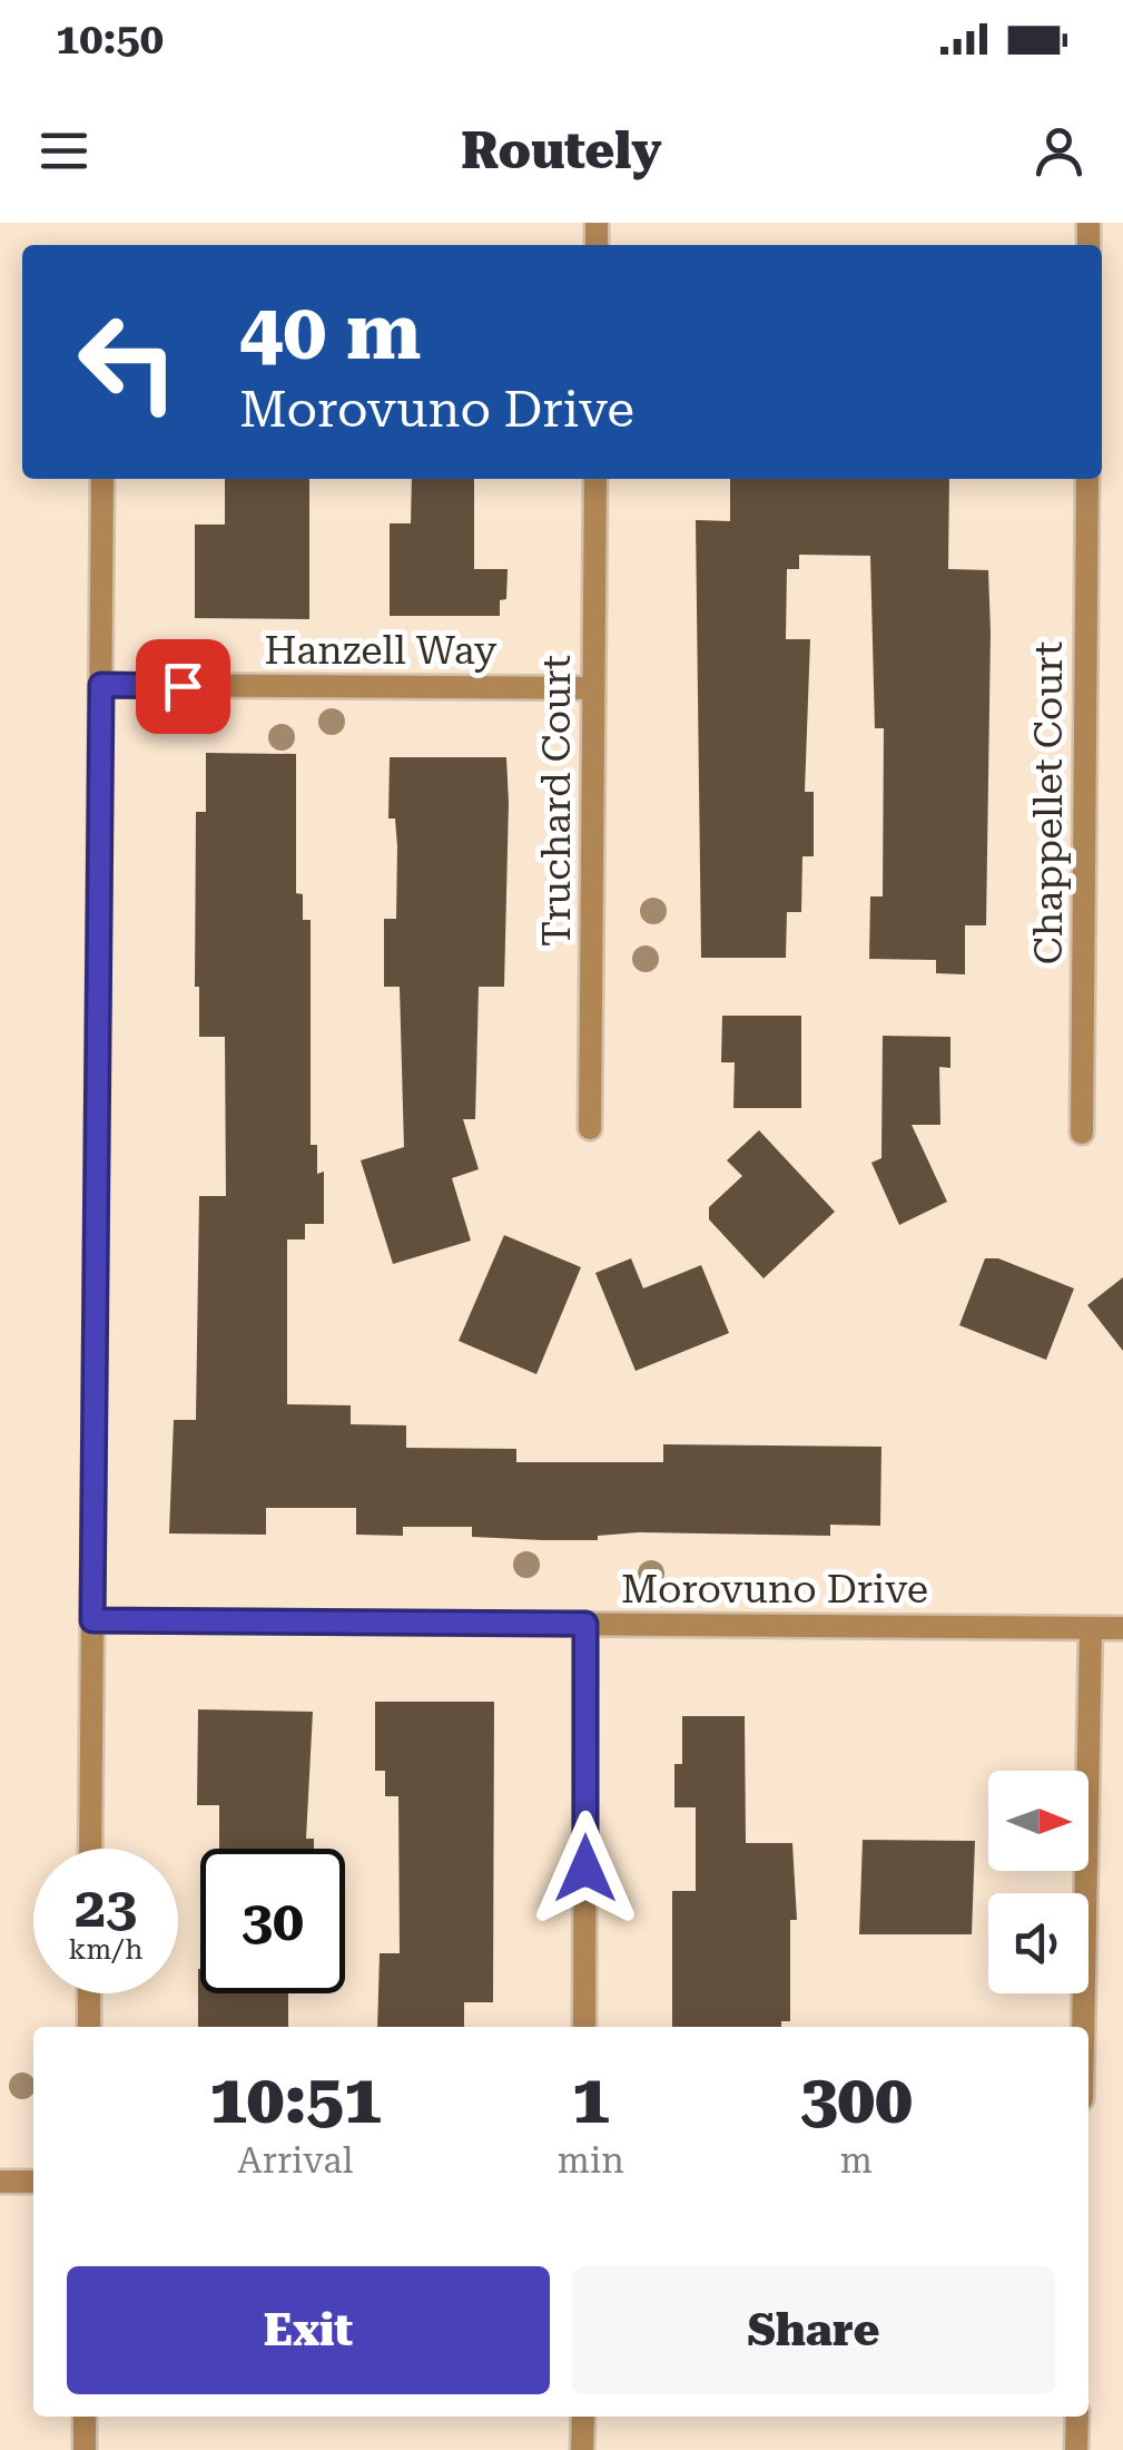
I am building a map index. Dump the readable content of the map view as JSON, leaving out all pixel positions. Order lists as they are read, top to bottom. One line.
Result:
{"streets":{"street":["Hanzell Way","Truchard Court","Chappellet Court","Morovuno Drive"]},"crossings":[["Hanzell Way","Truchard Court"]],"north":"right","page":{"status":"10:50","header":"Routely","turn":["40 m","Morovuno Drive"],"speed":"23 km/h","limit":"30","eta":["10:51","Arrival","1","min","300","m"],"buttons":["Exit","Share"]}}
